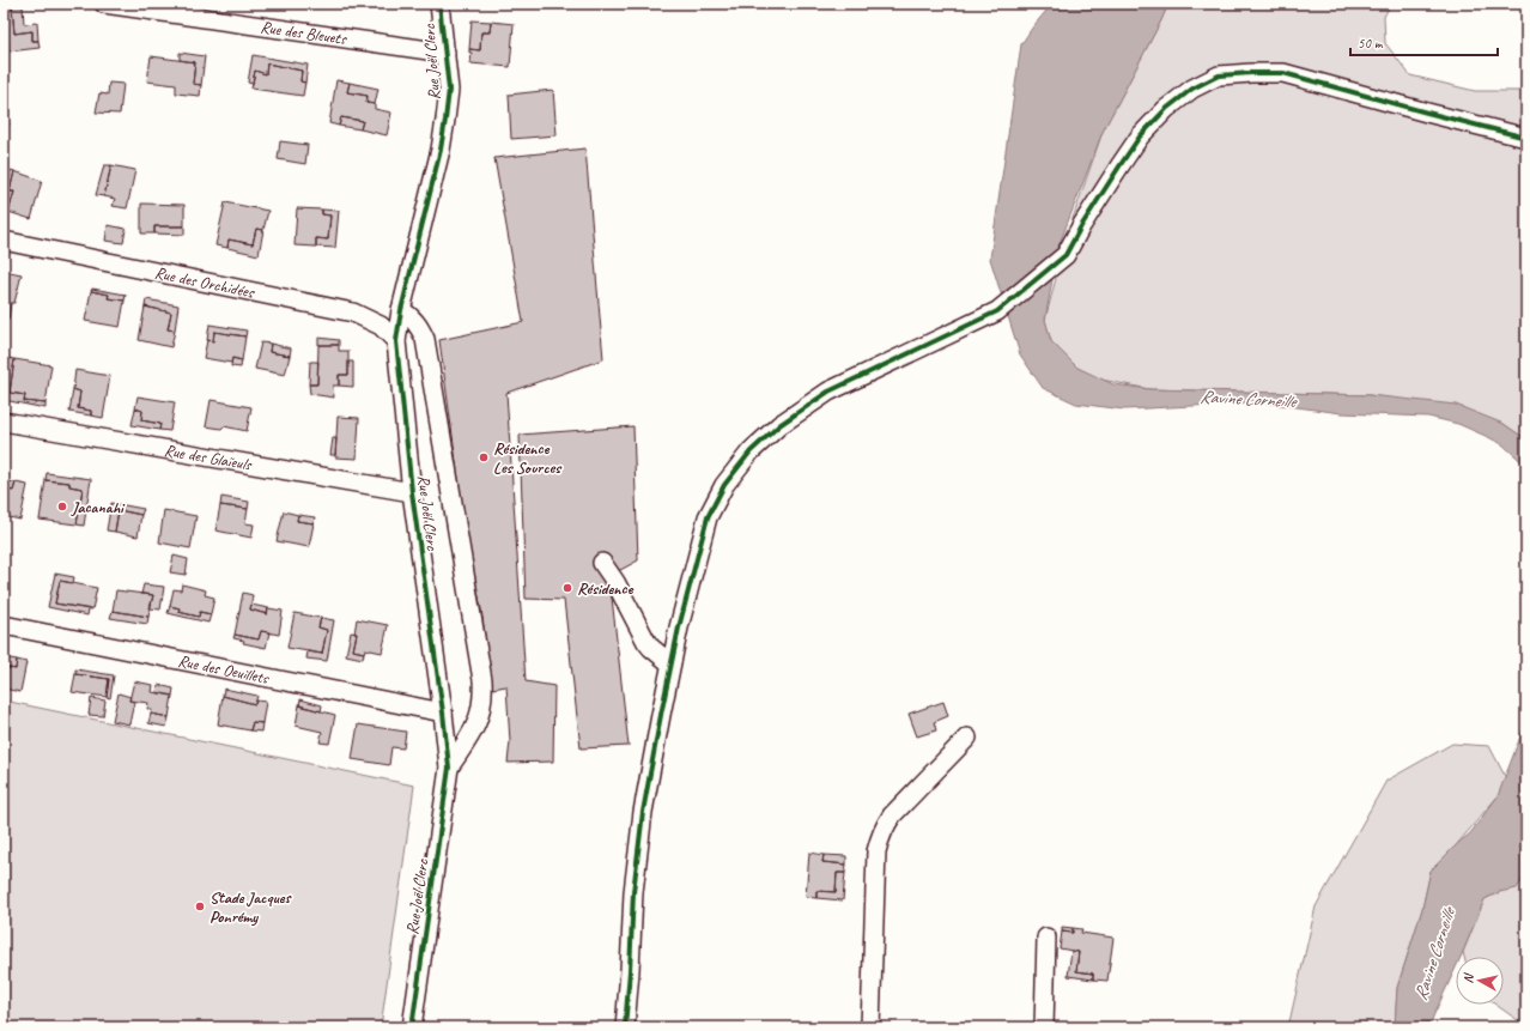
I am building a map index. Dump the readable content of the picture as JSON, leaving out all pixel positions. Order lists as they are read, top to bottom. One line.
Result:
{"streets":{"street":["Rue des Bleuets","Rue Joël Clerc","Rue des Orchidées","Rue des Glaïeuls","Rue des Oeuillets"]},"crossings":[["Rue des Bleuets","Rue Joël Clerc"],["Rue Joël Clerc","Rue des Orchidées"],["Rue Joël Clerc","Rue des Glaïeuls"],["Rue Joël Clerc","Rue des Oeuillets"]],"water":["Ravine Corneille"],"places":["Résidence Les Sources","Jacanahi","Résidence","Stade Jacques Ponrémy"],"scale_bar":"50 m","north":"left"}
